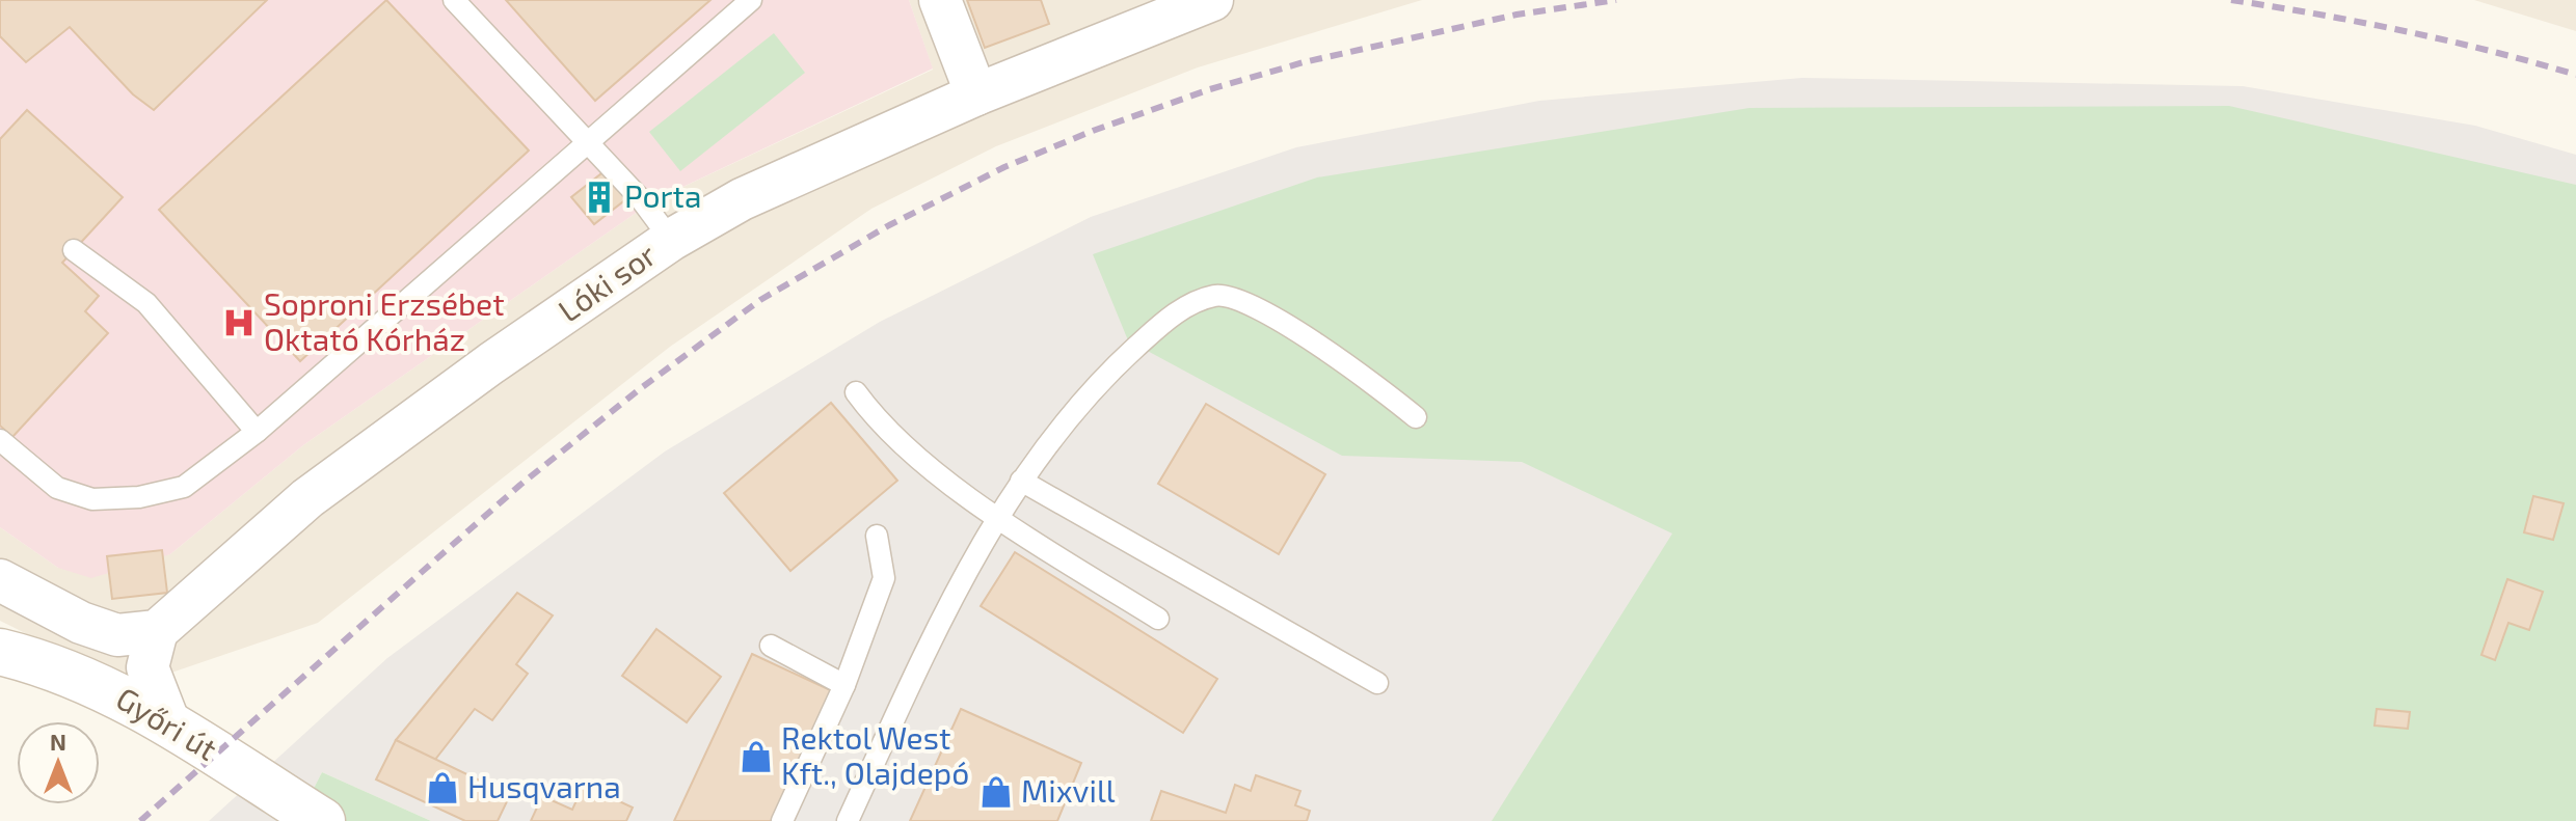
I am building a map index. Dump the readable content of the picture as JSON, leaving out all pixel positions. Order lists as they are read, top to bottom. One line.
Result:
{"streets":{"main road":["Győri út"],"street":["Lóki sor"]},"places":{"building":["Porta"],"hospital":["Soproni Erzsébet Oktató Kórház"],"shop":["Rektol West Kft., Olajdepó","Husqvarna","Mixvill"]},"north":"top"}
